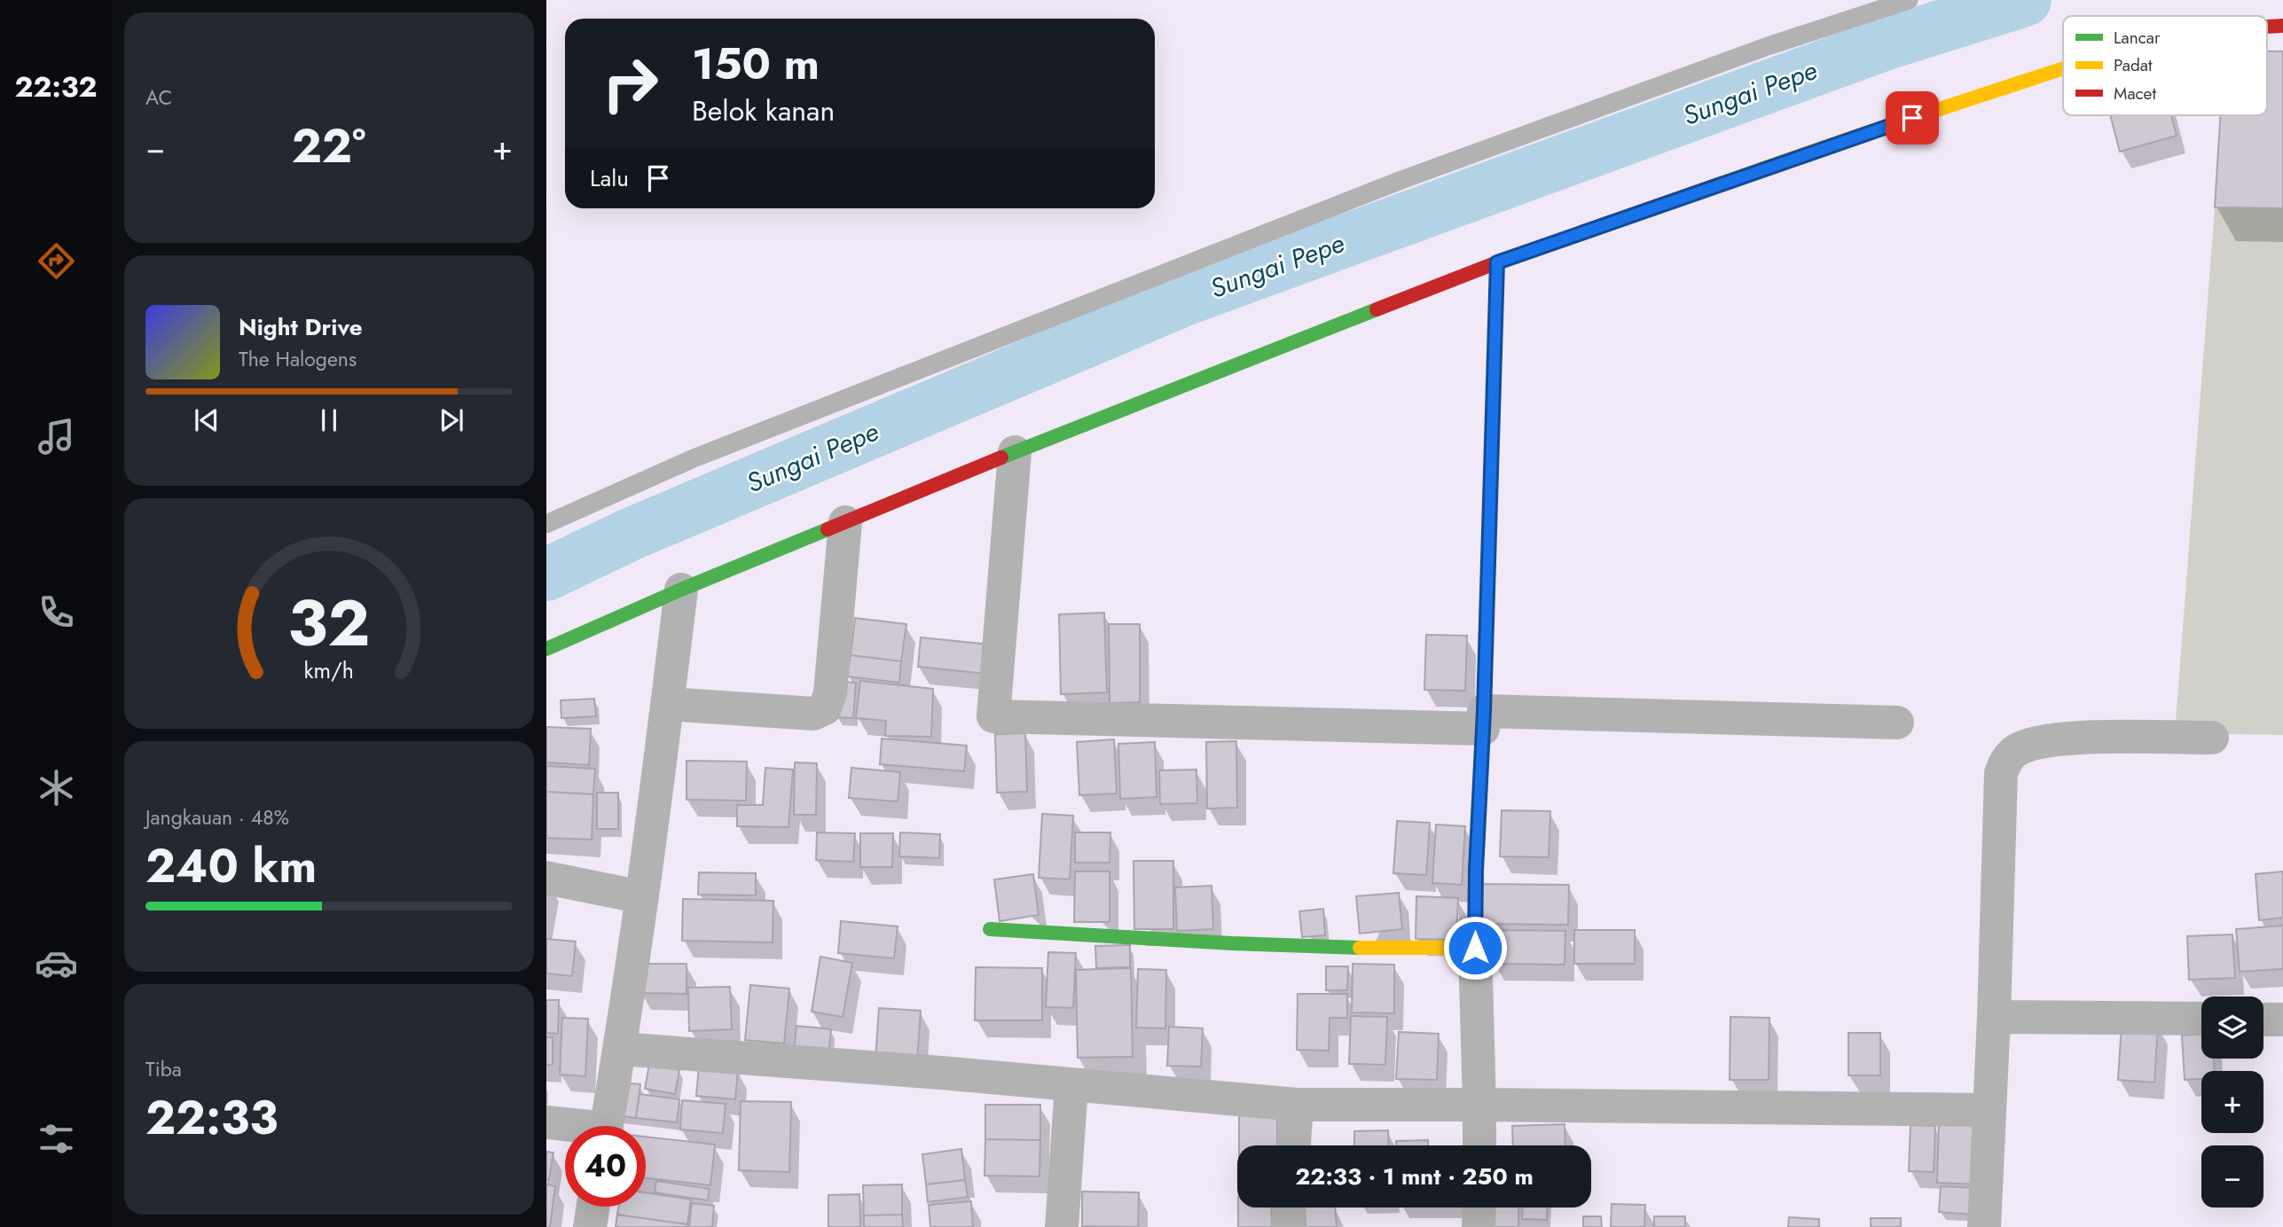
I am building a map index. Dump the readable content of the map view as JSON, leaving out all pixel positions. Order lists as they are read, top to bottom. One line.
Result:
{"water":["Sungai Pepe"],"legend":["Lancar","Padat","Macet"],"page":{"tabs":"22:32","tile":["AC",["Jangkauan · 48%","240 km"],["Tiba","22:33"]],"turn":["150 m","Belok kanan"],"heat":["−","22°","+"],"then":"Lalu","song":["Night Drive","The Halogens"],"map_buttons":["+","−"],"limit":"40","trip":"22:33 · 1 mnt · 250 m","gauge":["32","km/h"]}}
